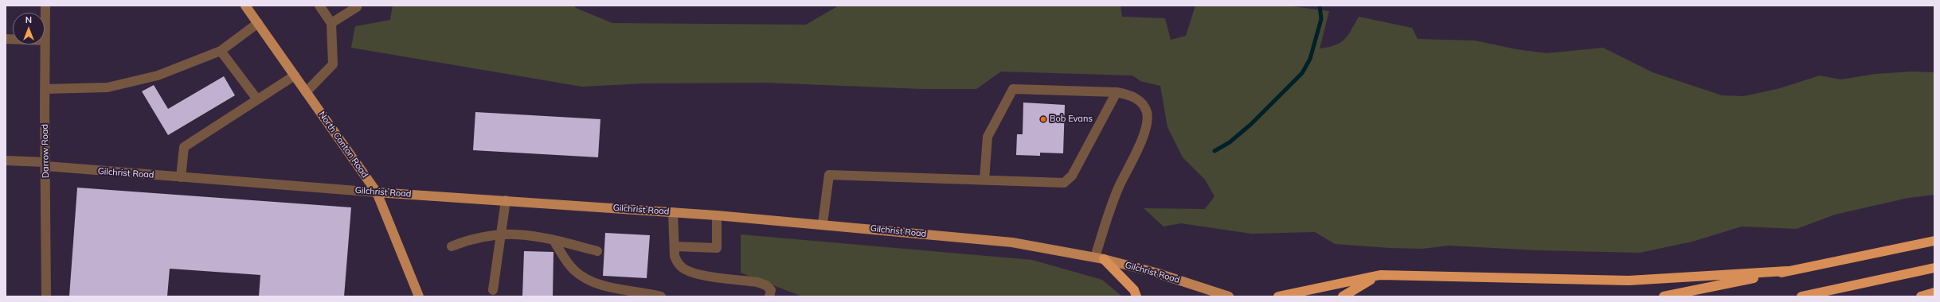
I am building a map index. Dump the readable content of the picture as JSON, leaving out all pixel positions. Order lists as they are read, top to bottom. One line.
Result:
{"streets":{"main road":["North Canton Road","Gilchrist Road"],"street":["Darrow Road"]},"crossings":[["North Canton Road","Gilchrist Road"],["Darrow Road","Gilchrist Road"]],"places":["Bob Evans"],"north":"top"}
